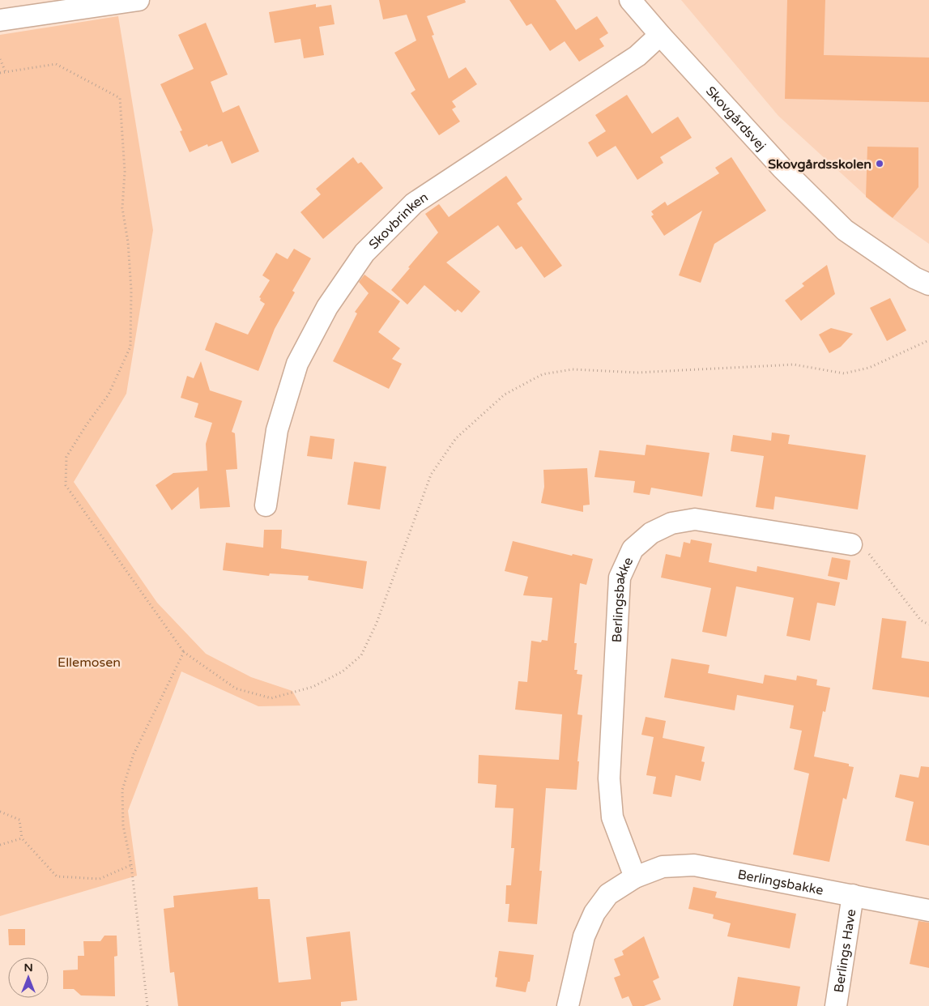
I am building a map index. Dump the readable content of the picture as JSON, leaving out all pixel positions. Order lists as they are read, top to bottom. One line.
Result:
{"streets":{"street":["Skovgårdsvej","Skovbrinken","Berlingsbakke","Berlings Have"]},"crossings":[["Skovgårdsvej","Skovbrinken"],["Berlingsbakke","Berlings Have"]],"parks":["Ellemosen"],"places":["Skovgårdsskolen"],"north":"top"}
